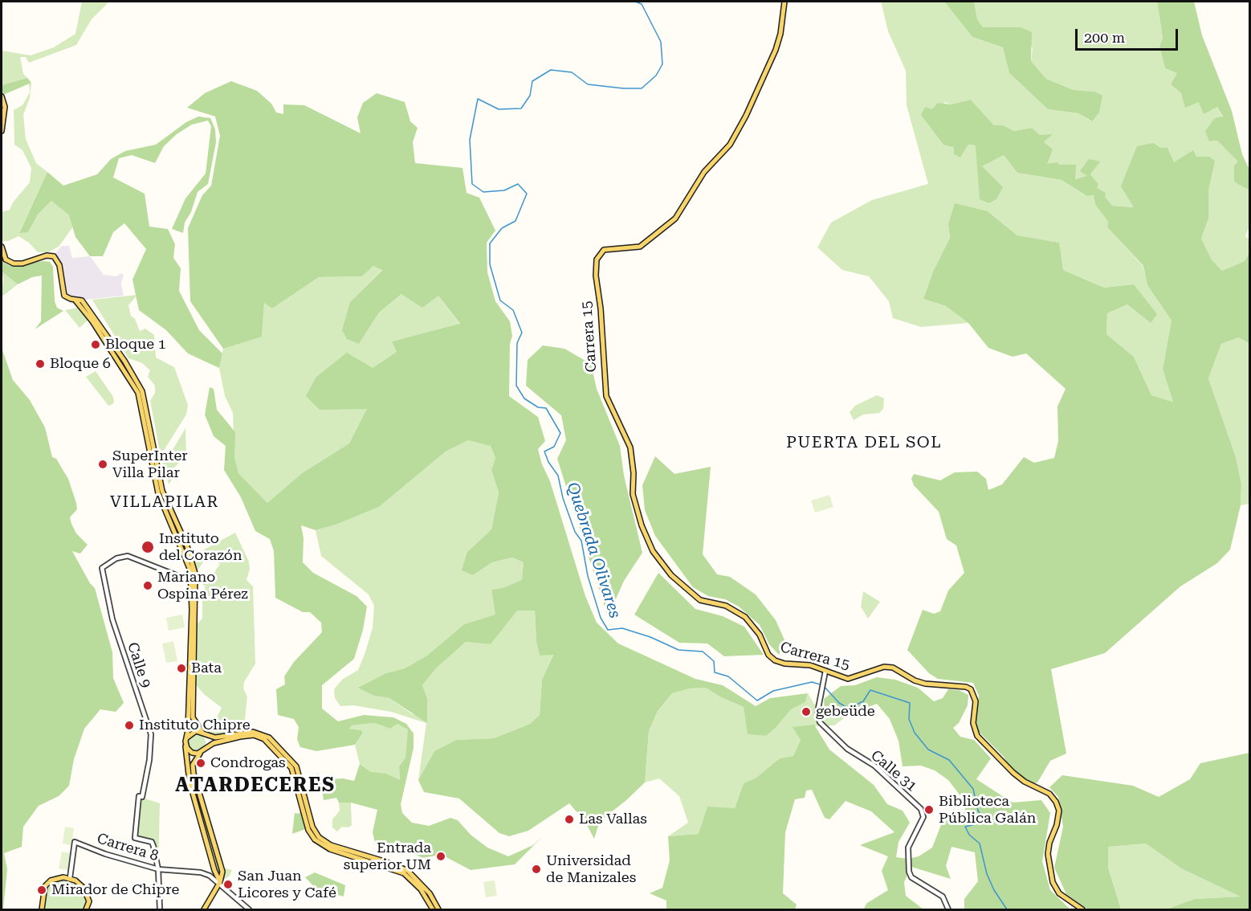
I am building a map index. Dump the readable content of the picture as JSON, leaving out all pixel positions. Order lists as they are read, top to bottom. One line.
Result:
{"streets":{"main road":["Carrera 15"],"street":["Calle 9","Calle 31","Carrera 8"]},"crossings":[["Carrera 15","Calle 31"],["Calle 9","Carrera 8"]],"districts":["PUERTA DEL SOL","VILLAPILAR","ATARDECERES"],"water":["Quebrada Olivares"],"places":["Bloque 1","Bloque 6","SuperInter Villa Pilar","Instituto del Corazón","Mariano Ospina Pérez","Bata","gebeüde","Instituto Chipre","Condrogas","Biblioteca Pública Galán","Las Vallas","Entrada superior UM","Universidad de Manizales","San Juan Licores y Café","Mirador de Chipre"],"scale_bar":"200 m"}
